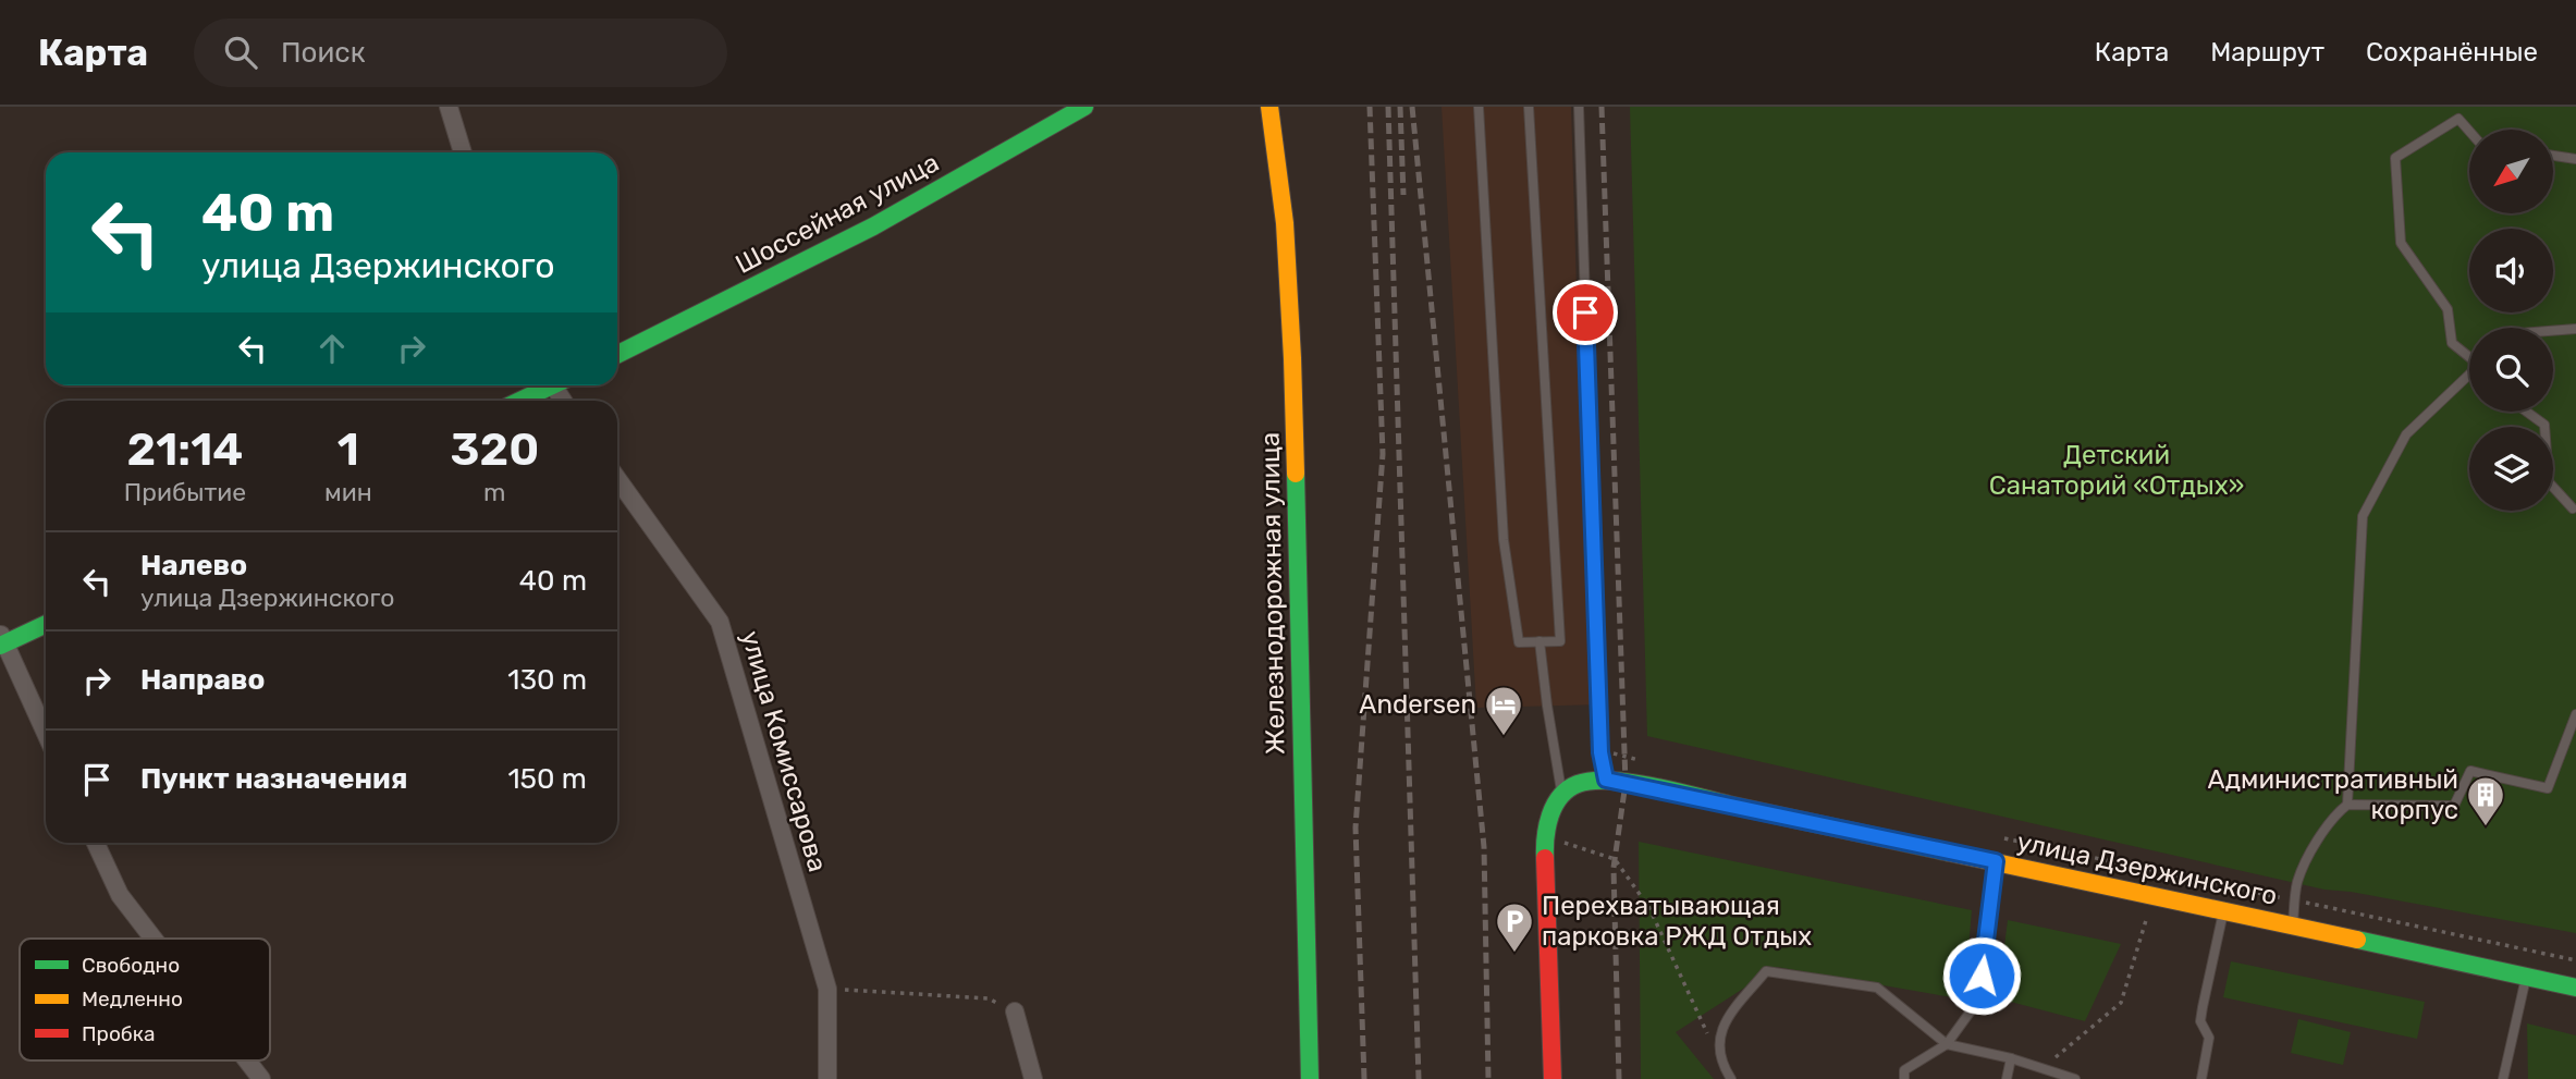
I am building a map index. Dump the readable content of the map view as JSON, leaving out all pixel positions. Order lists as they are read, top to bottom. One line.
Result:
{"streets":{"street":["Шоссейная улица","Железнодорожная улица","улица Комиссарова","улица Дзержинского"]},"parks":["Детский Санаторий «Отдых»"],"places":{"hotel":["Andersen"],"building":["Административный корпус"],"parking":["Перехватывающая парковка РЖД Отдых"]},"legend":["Свободно","Медленно","Пробка"],"north":"bottom left","page":{"header":"Карта","search":"Поиск","nav":["Карта","Маршрут","Сохранённые"],"turn":["40 m","улица Дзержинского"],"eta":["21:14","Прибытие","1","мин","320","m"],"list":[{"name":"Налево","note":"улица Дзержинского","value":"40 m"},{"name":"Направо","value":"130 m"},{"name":"Пункт назначения","value":"150 m"}]}}
